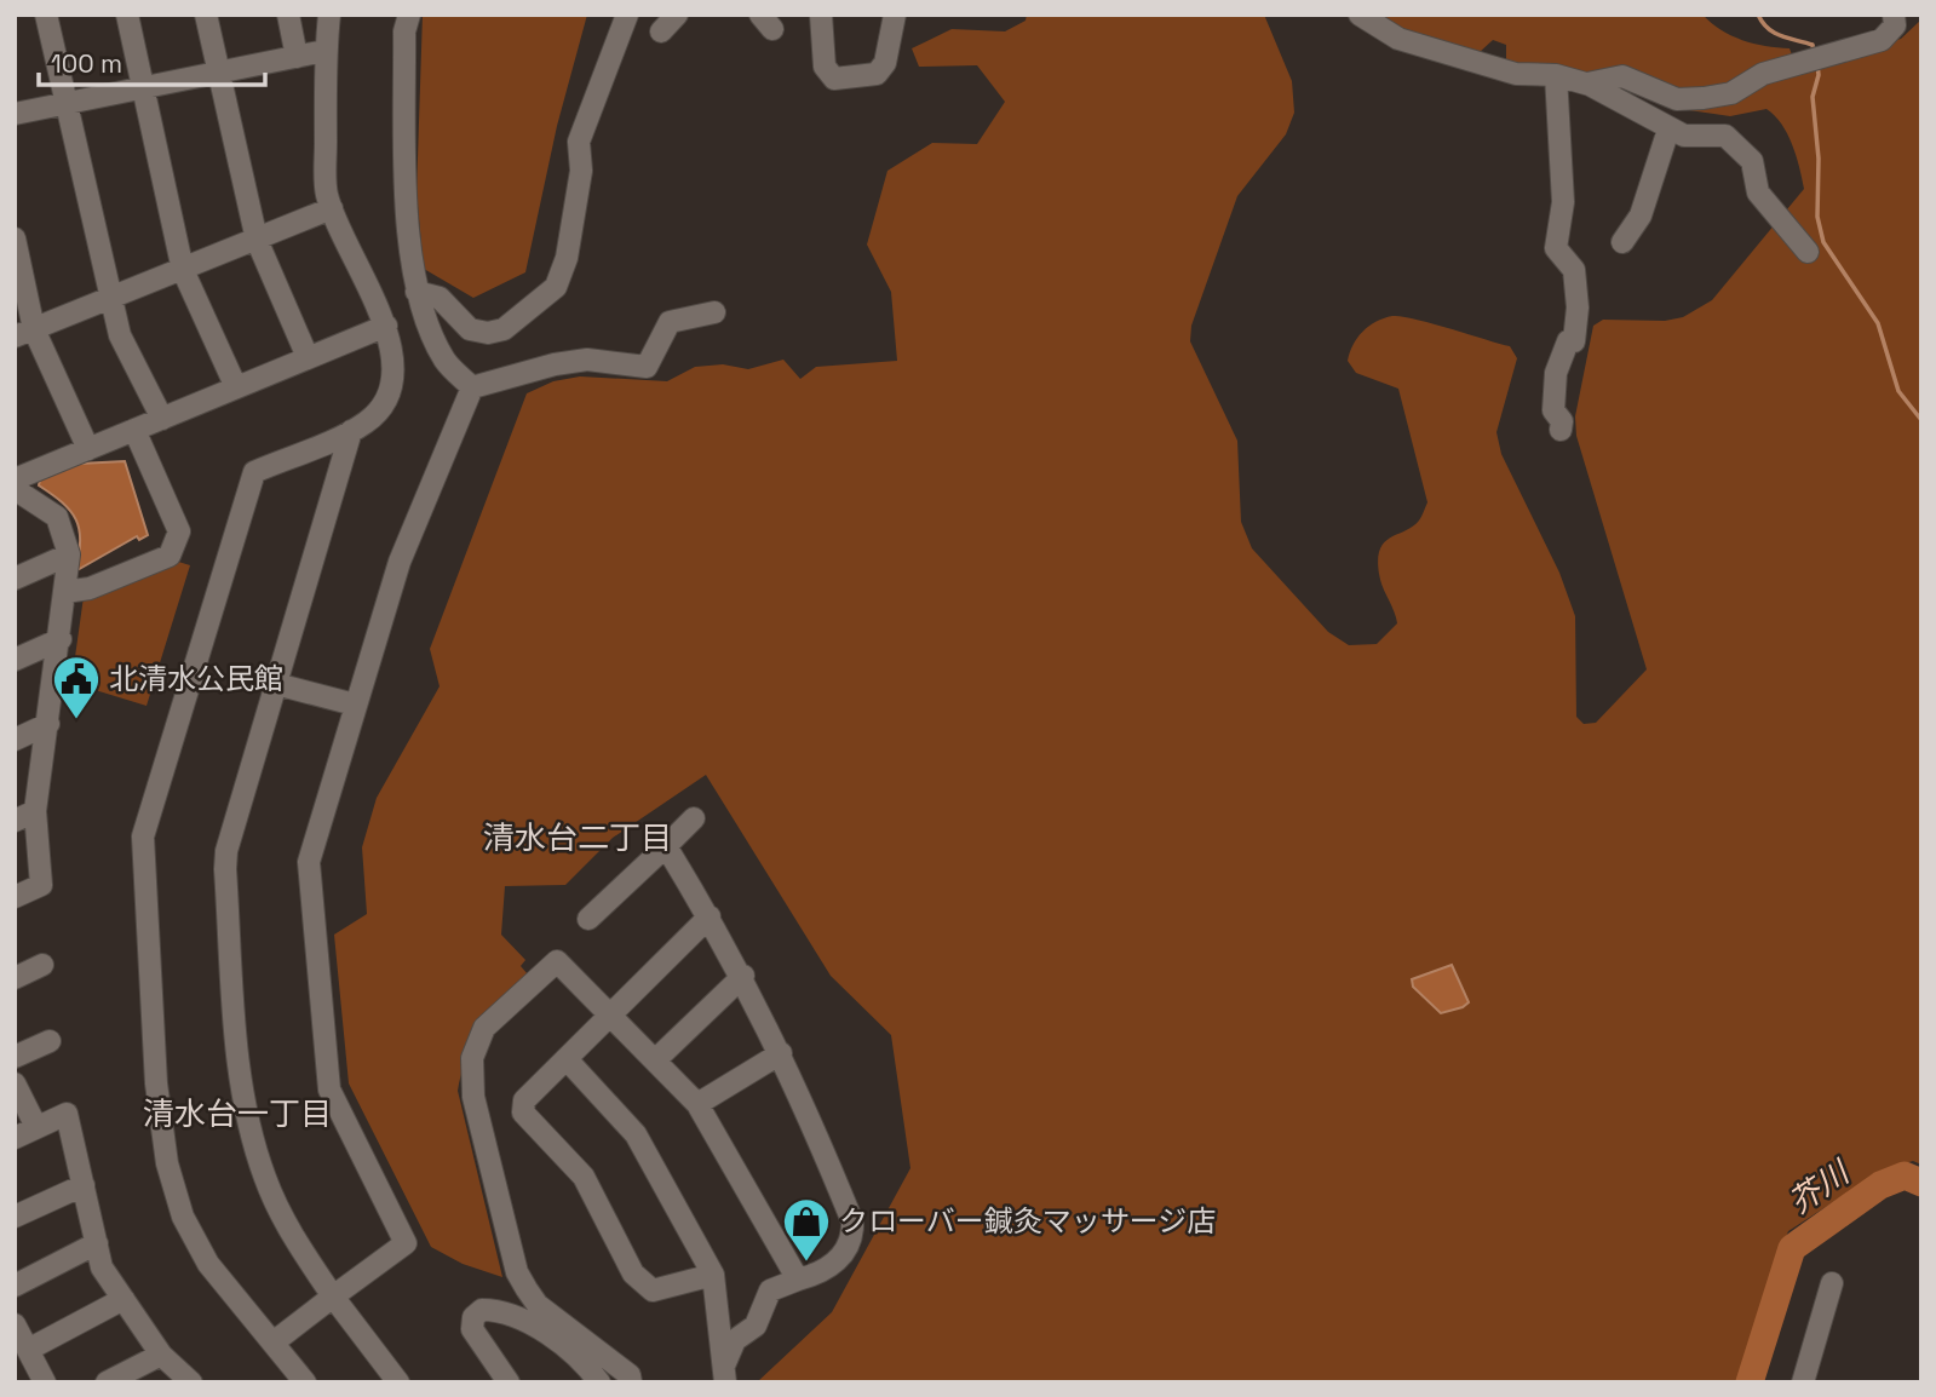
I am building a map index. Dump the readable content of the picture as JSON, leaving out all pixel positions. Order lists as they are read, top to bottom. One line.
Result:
{"districts":["清水台二丁目","清水台一丁目"],"water":["芥川"],"places":{"public building":["北清水公民館"],"shop":["クローバー鍼灸マッサージ店"]},"scale_bar":"100 m"}
